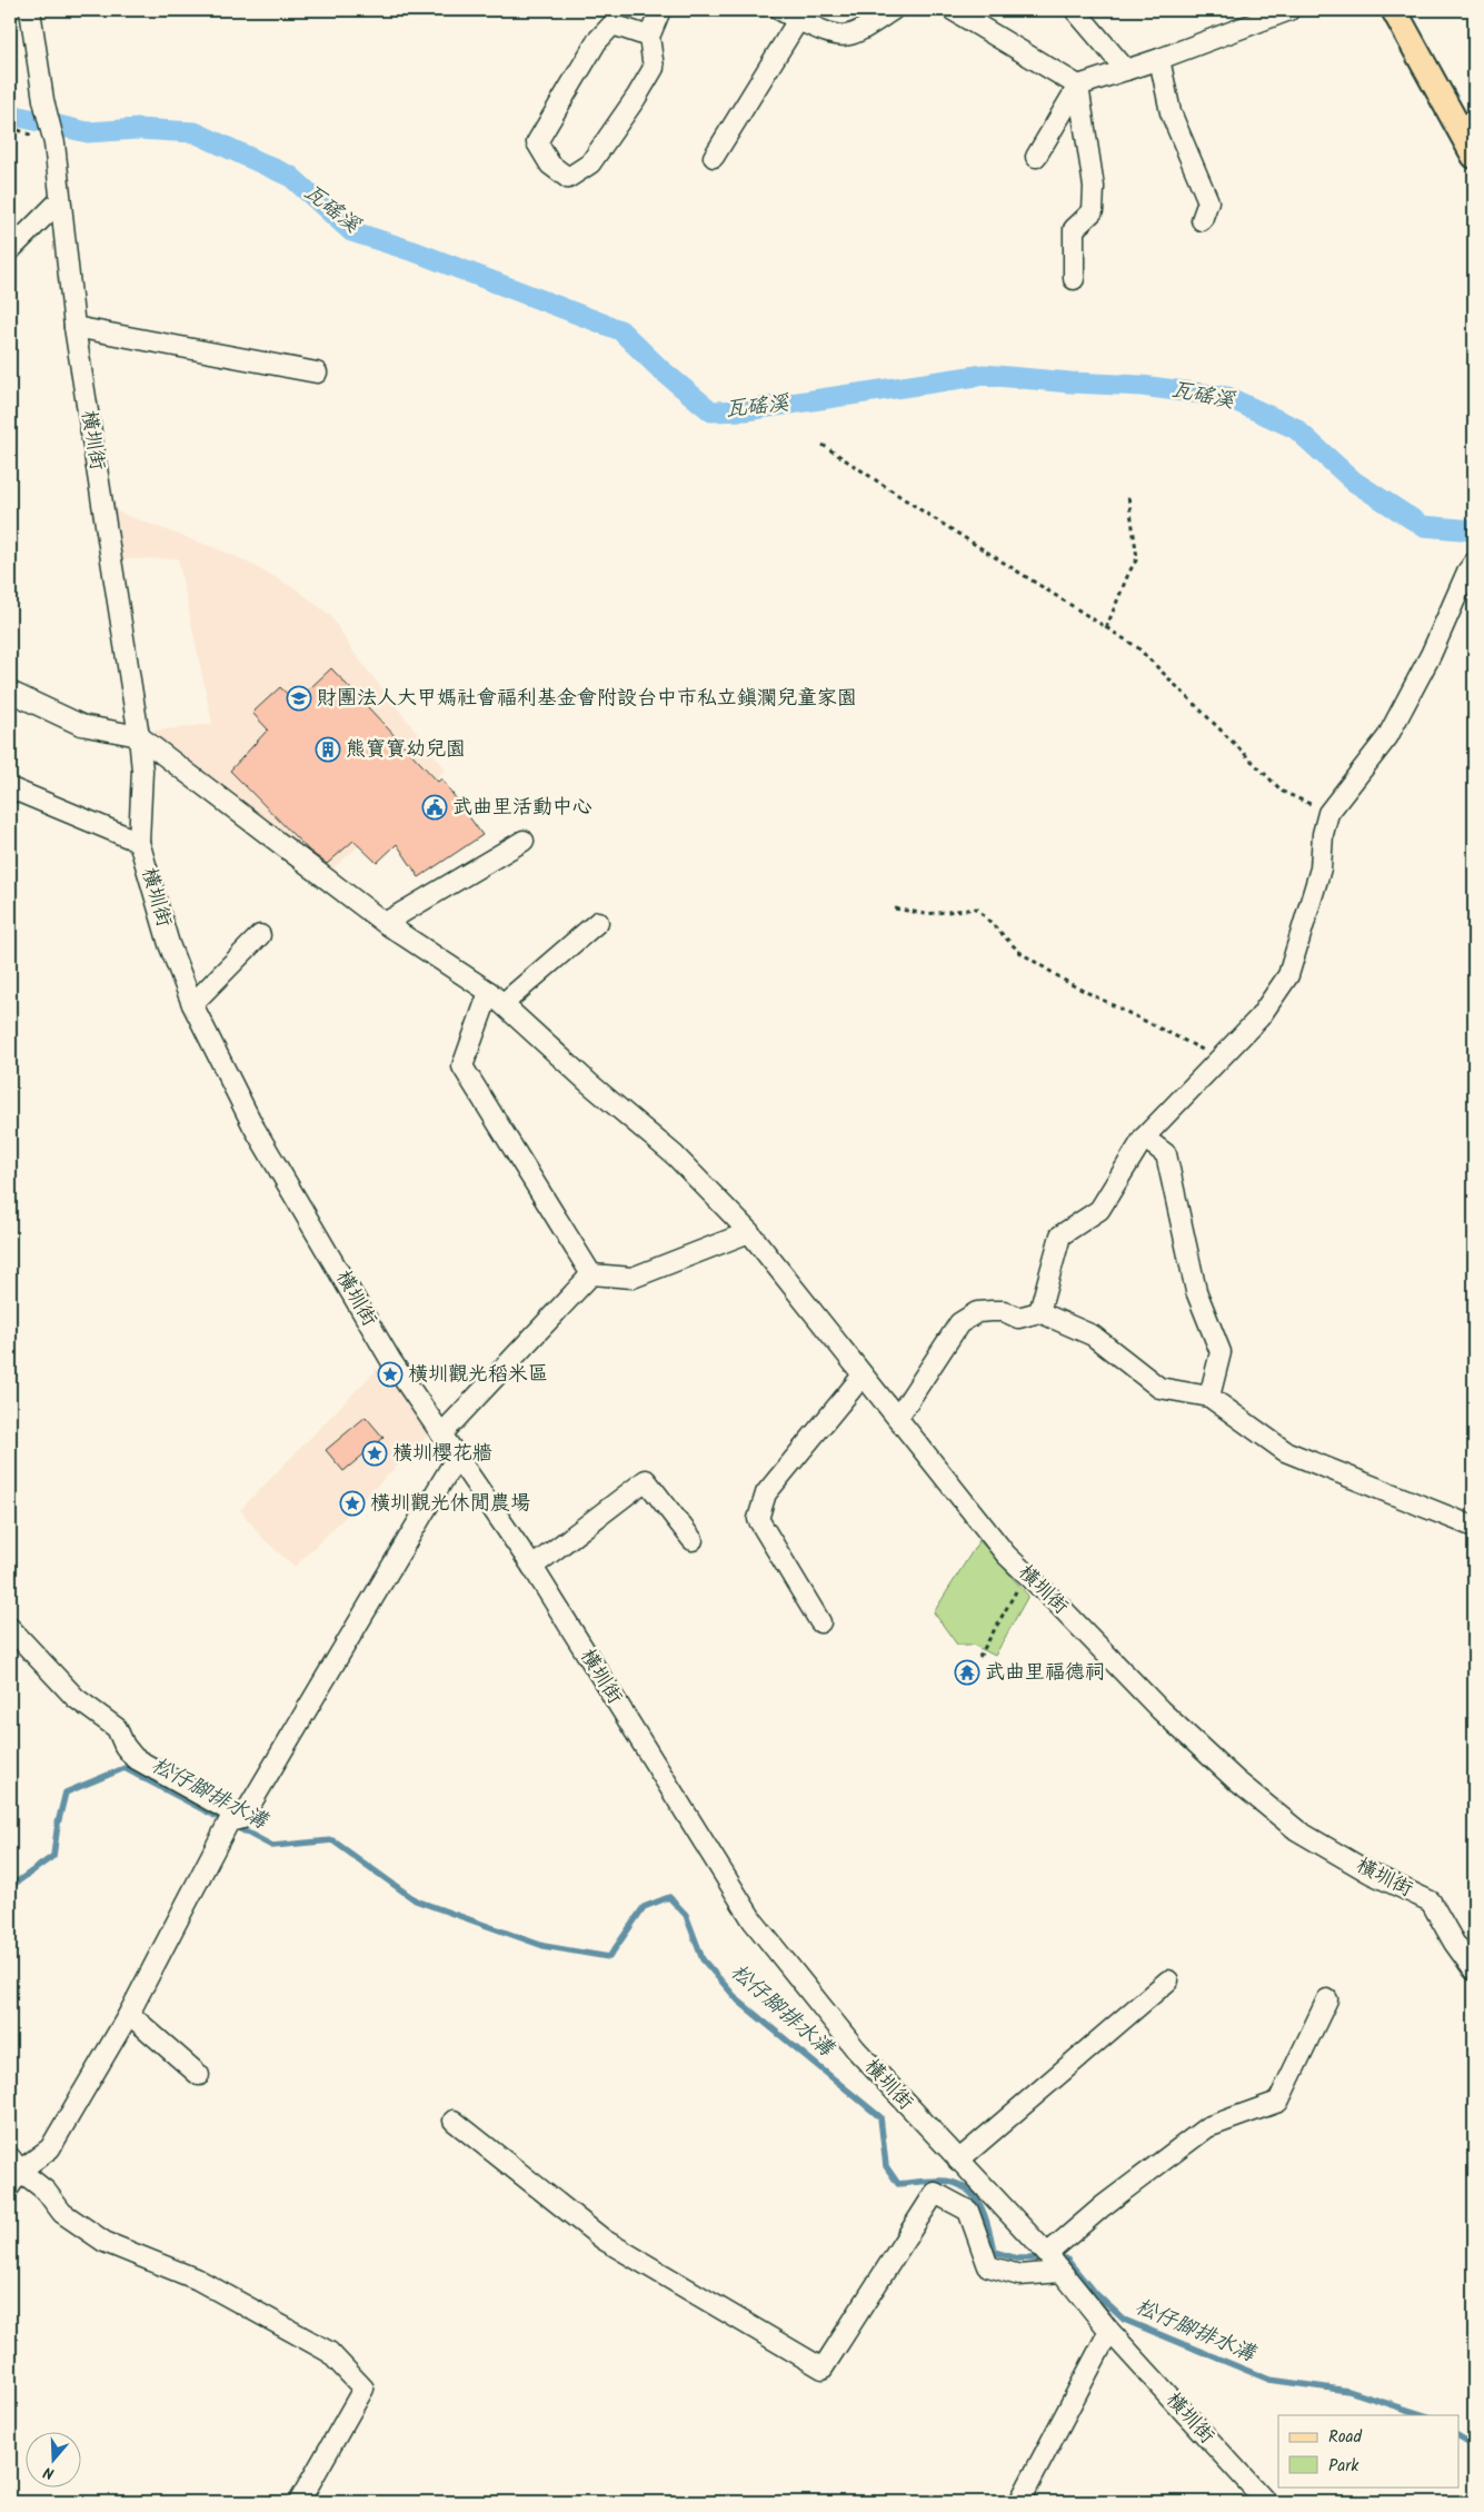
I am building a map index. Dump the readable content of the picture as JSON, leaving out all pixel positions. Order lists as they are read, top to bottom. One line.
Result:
{"streets":{"street":["橫圳街"]},"water":["瓦磘溪","松仔腳排水溝"],"places":{"school or university":["財團法人大甲媽社會福利基金會附設台中市私立鎮瀾兒童家園"],"building":["熊寶寶幼兒園"],"public building":["武曲里活動中心"],"place":["橫圳觀光稻米區","橫圳櫻花牆","橫圳觀光休閒農場"],"temple":["武曲里福德祠"]},"legend":["Road","Park"],"north":"bottom"}
